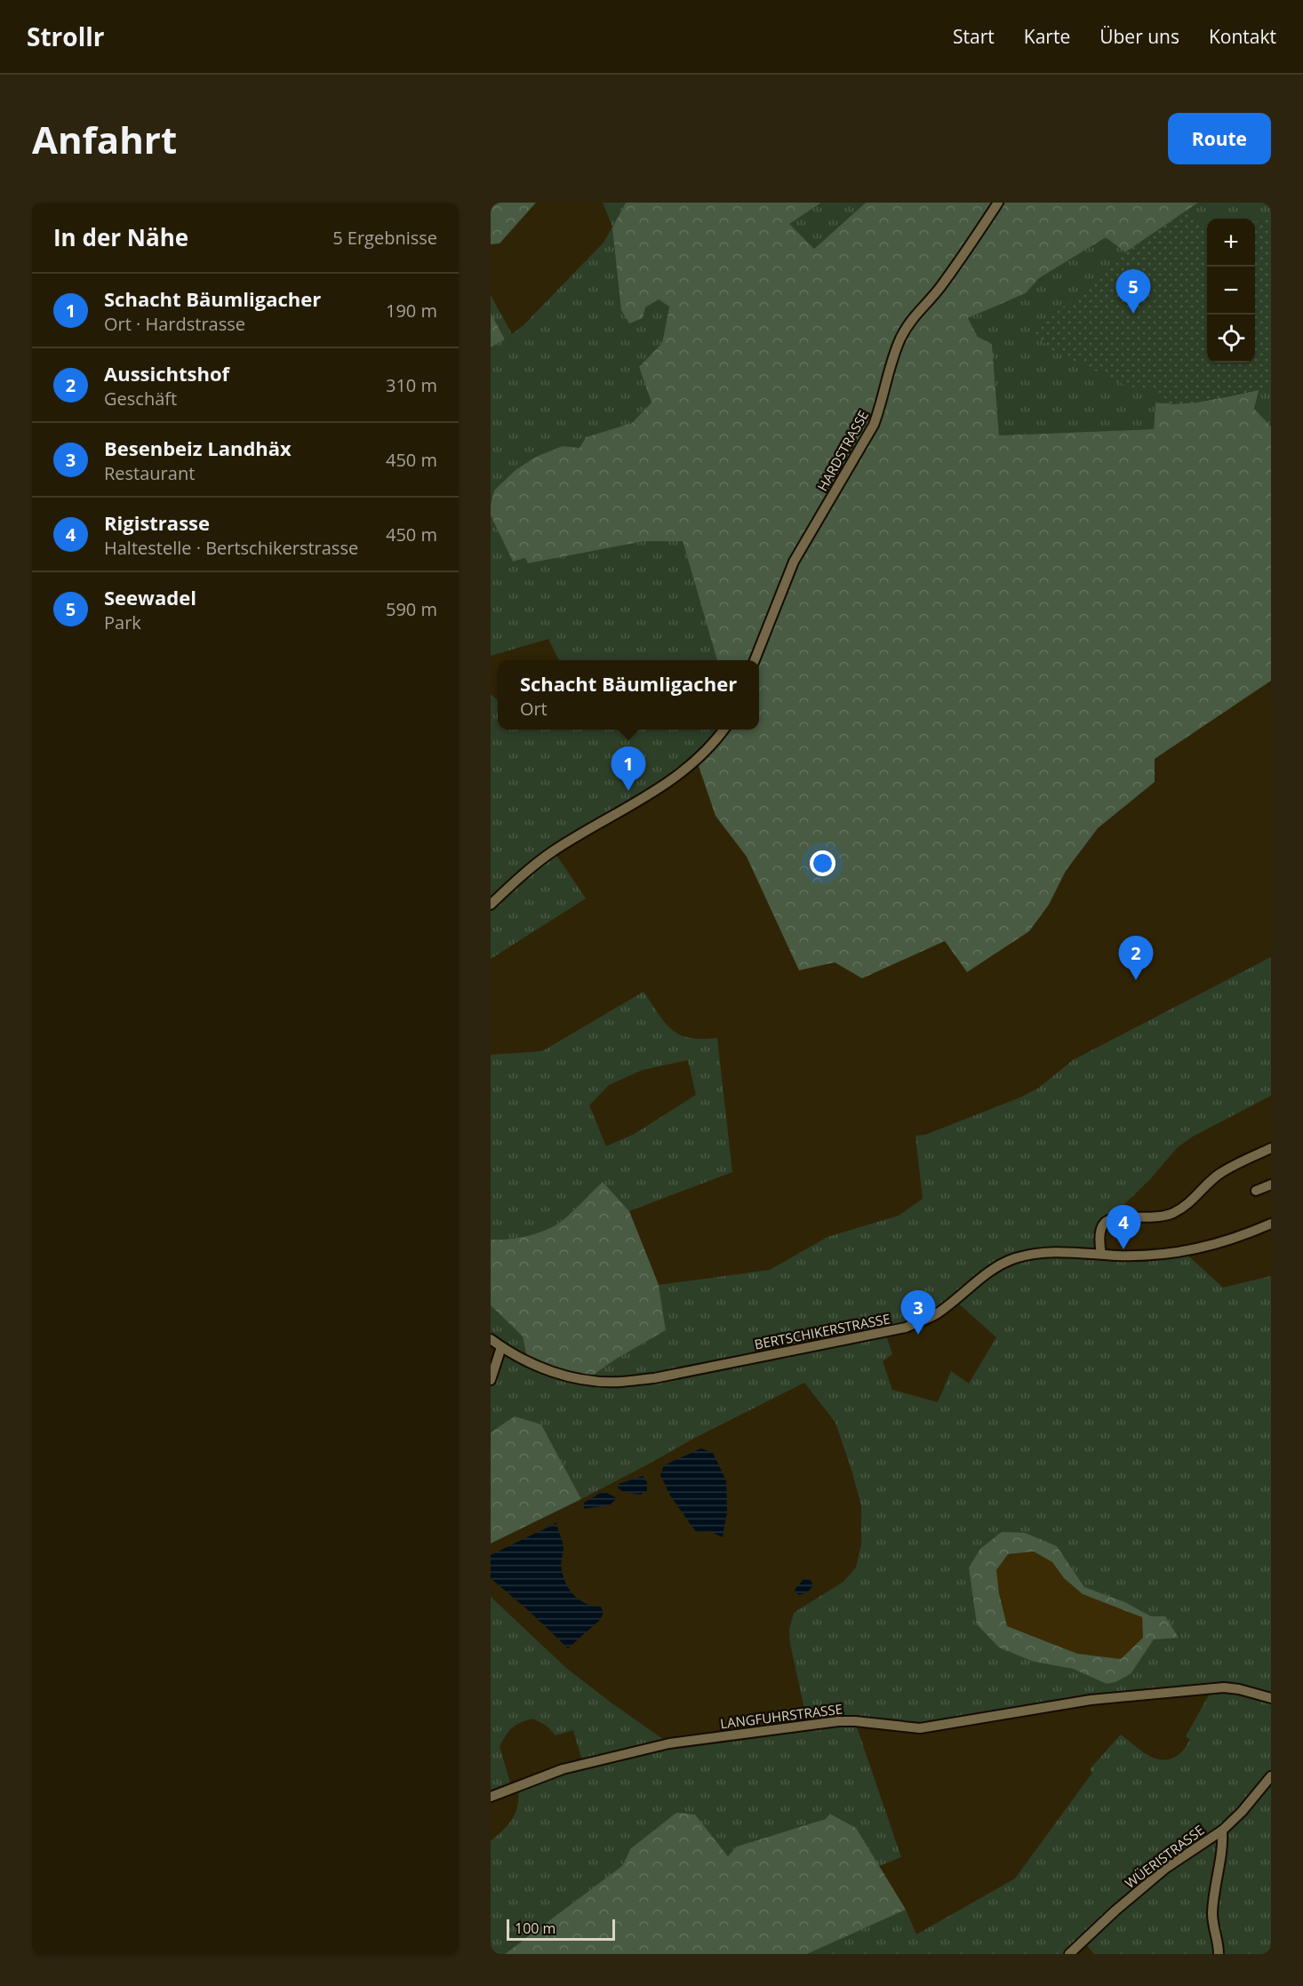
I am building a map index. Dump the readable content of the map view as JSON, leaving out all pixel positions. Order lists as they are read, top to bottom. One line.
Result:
{"streets":{"street":["HARDSTRASSE","BERTSCHIKERSTRASSE","LANGFUHRSTRASSE","WÜERISTRASSE"]},"scale_bar":"100 m","page":{"header":"Strollr","nav":["Start","Karte","Über uns","Kontakt"],"buttons":"Route","title":"Anfahrt","heading":["In der Nähe","5 Ergebnisse"],"map_buttons":["+","−"],"pins":["5","1","2","4","3"],"list":[{"mark":"1","name":"Schacht Bäumligacher","note":"Ort · Hardstrasse","value":"190 m"},{"mark":"2","name":"Aussichtshof","note":"Geschäft","value":"310 m"},{"mark":"3","name":"Besenbeiz Landhäx","note":"Restaurant","value":"450 m"},{"mark":"4","name":"Rigistrasse","note":"Haltestelle · Bertschikerstrasse","value":"450 m"},{"mark":"5","name":"Seewadel","note":"Park","value":"590 m"}],"popup":["Schacht Bäumligacher","Ort"],"scale":"100 m"}}
